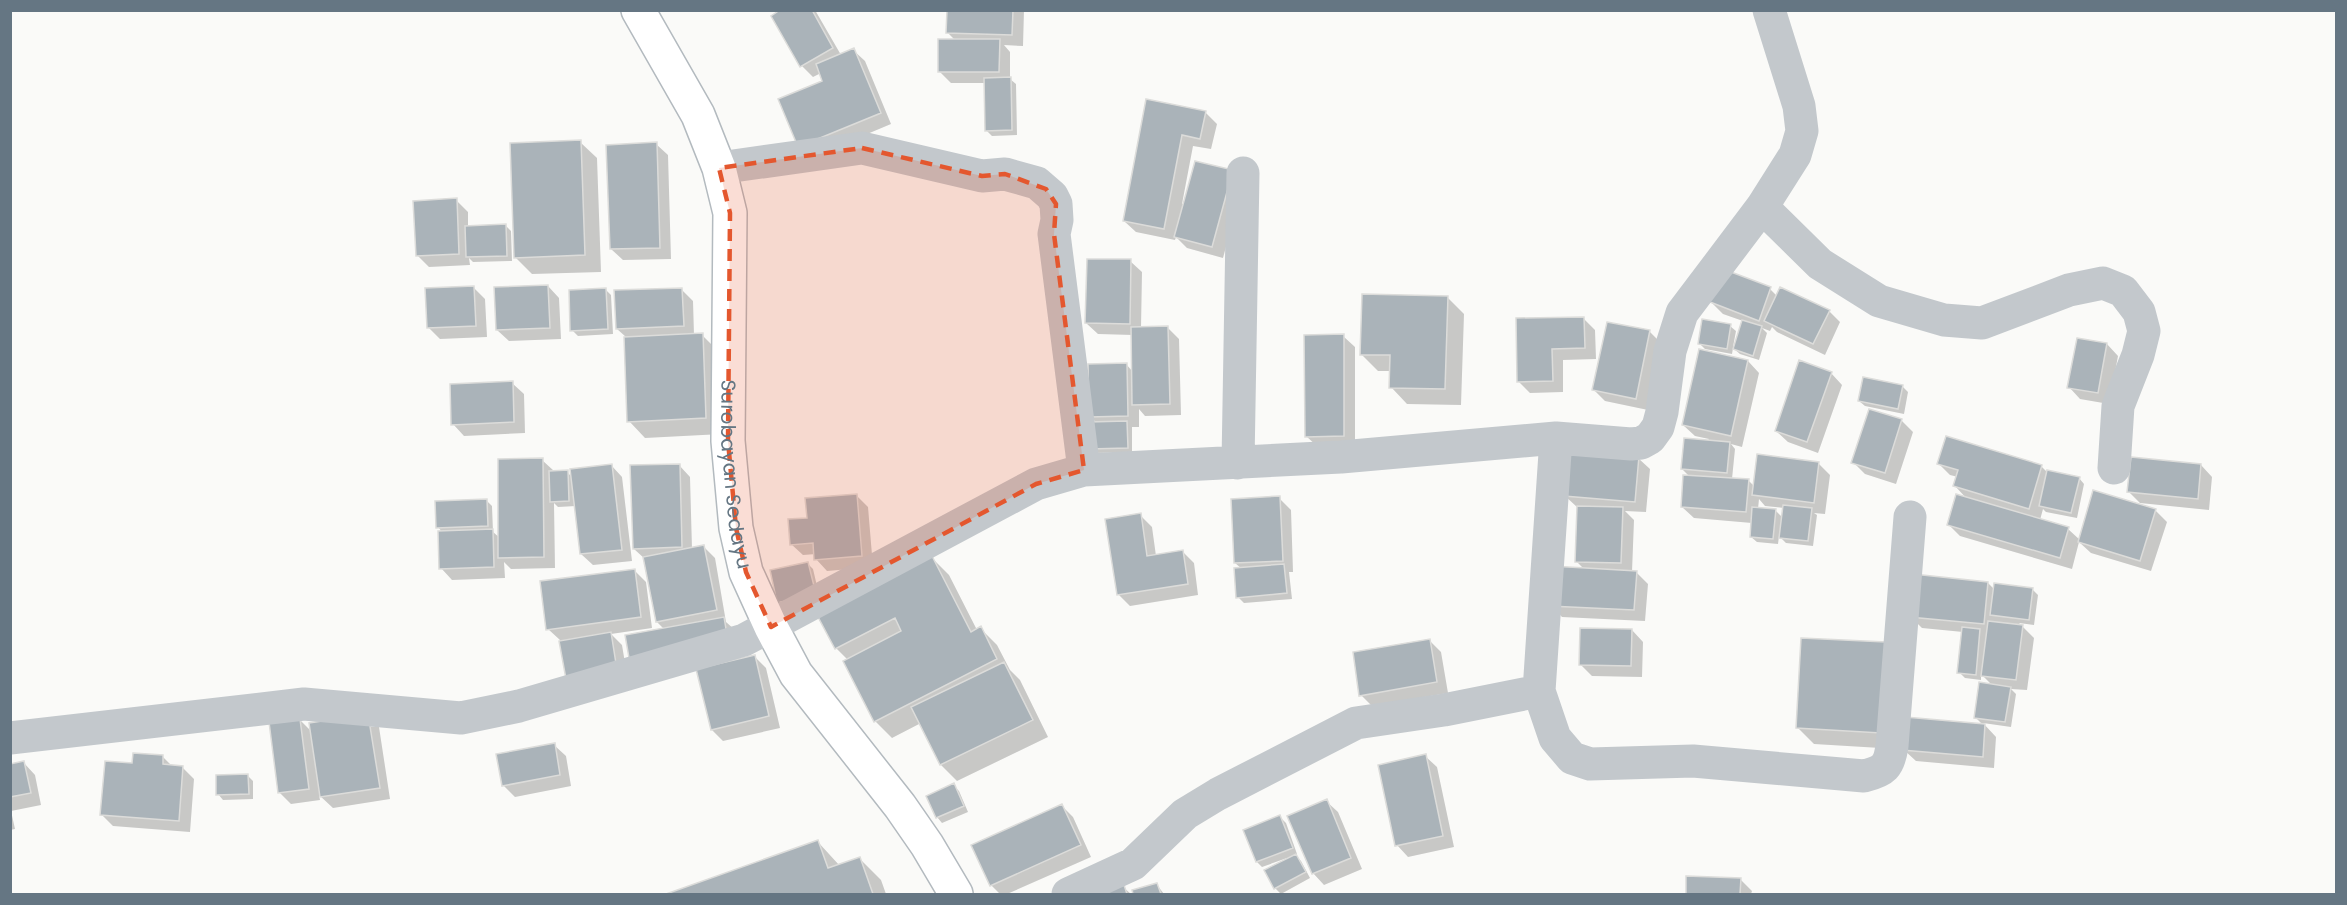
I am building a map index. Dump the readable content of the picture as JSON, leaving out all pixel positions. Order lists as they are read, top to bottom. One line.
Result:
{"streets":{"main road":["Surobayan Sedayu"]}}
